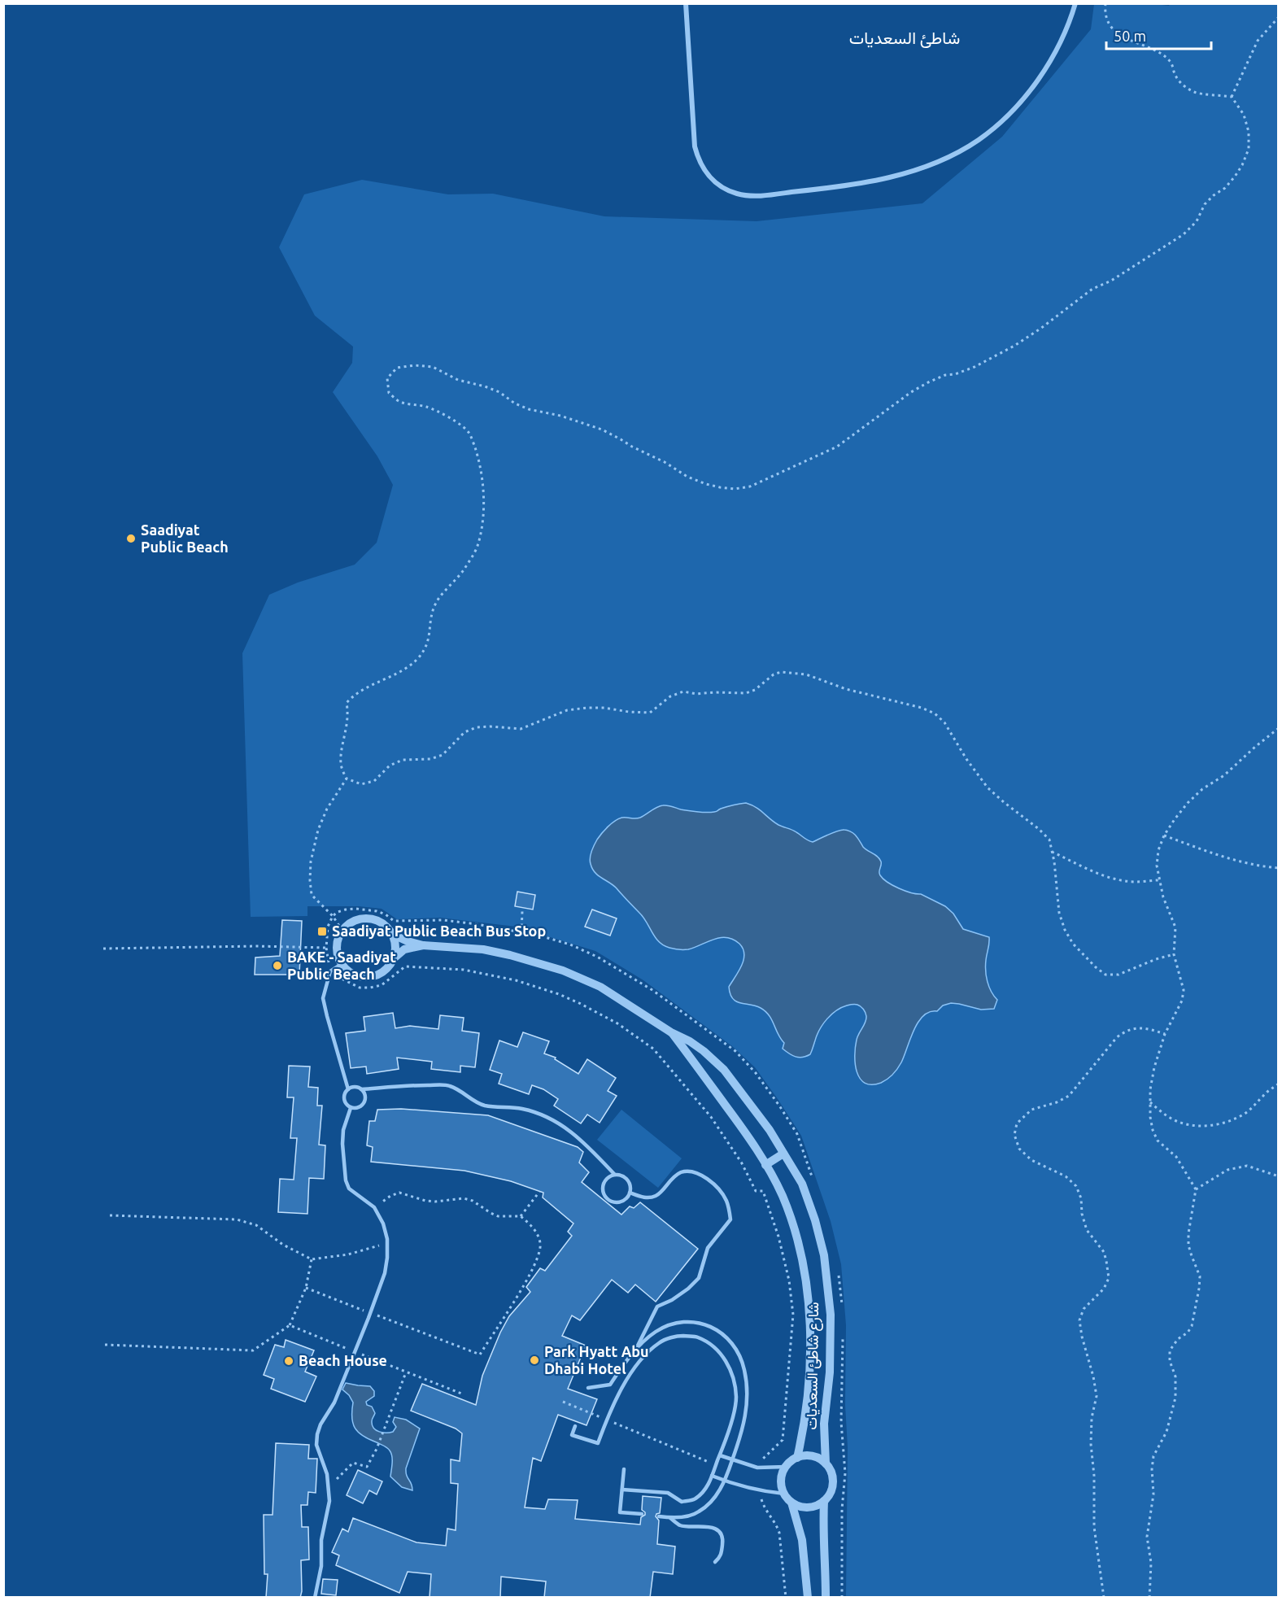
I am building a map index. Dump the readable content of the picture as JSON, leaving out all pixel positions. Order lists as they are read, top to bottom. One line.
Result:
{"streets":{"street":["شارع شاطئ السعديات"]},"districts":["شاطئ السعديات"],"places":{"other":["Saadiyat Public Beach","BAKE - Saadiyat Public Beach","Park Hyatt Abu Dhabi Hotel","Beach House"],"transit":["Saadiyat Public Beach Bus Stop"]},"scale_bar":"50 m"}
